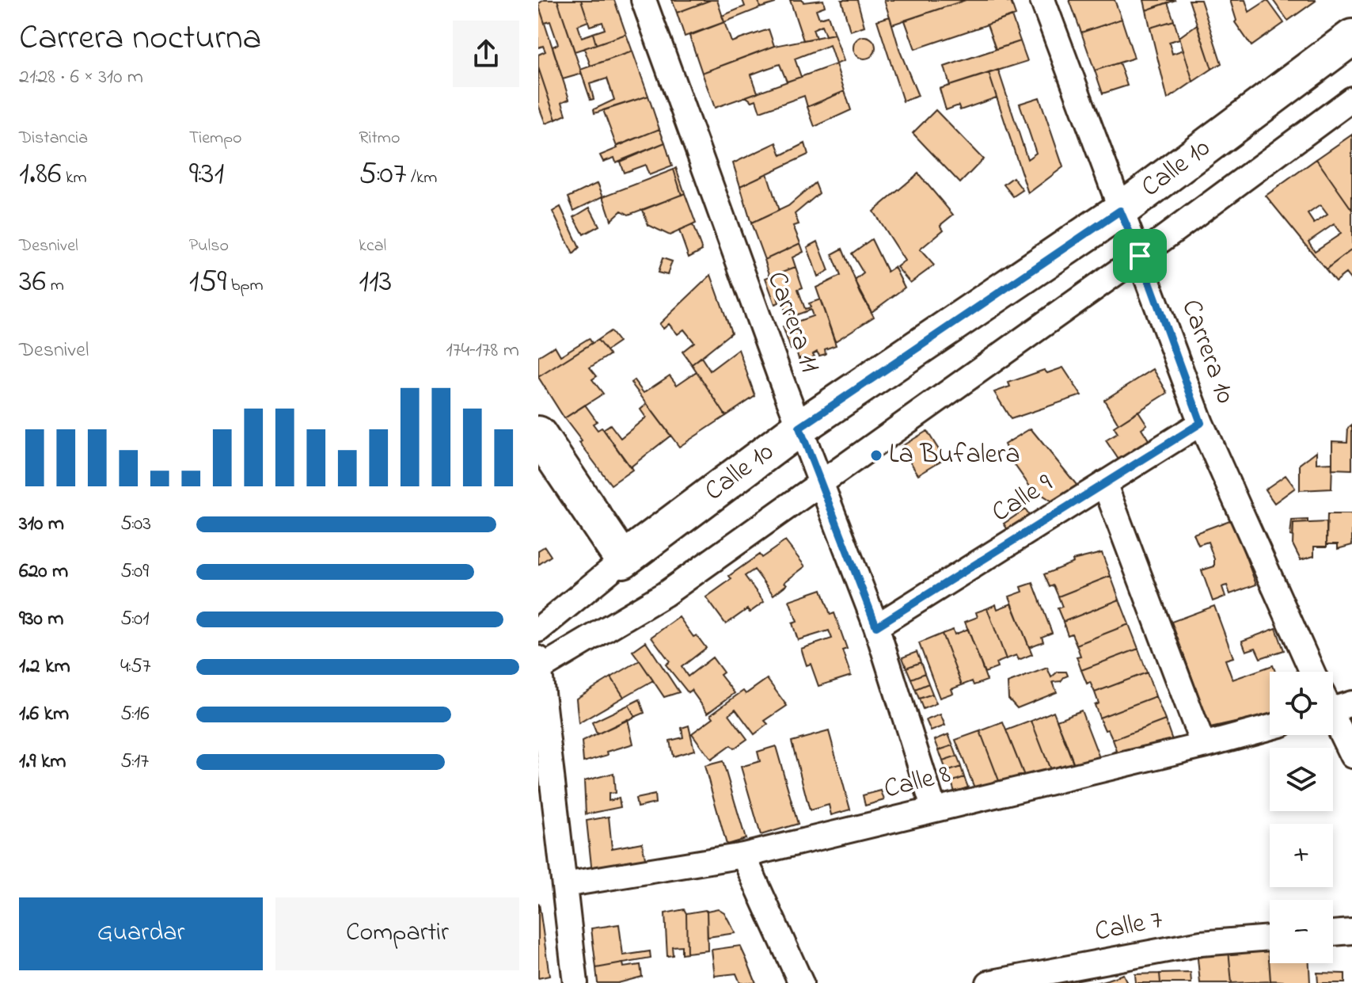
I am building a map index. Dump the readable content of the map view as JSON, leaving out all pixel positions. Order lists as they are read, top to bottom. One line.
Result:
{"streets":{"main road":["Calle 10"],"street":["Carrera 11","Carrera 10","Calle 9","Calle 8","Calle 7"]},"crossings":[["Calle 10","Carrera 11"],["Calle 10","Carrera 10"],["Carrera 11","Calle 9"],["Carrera 11","Calle 8"],["Carrera 10","Calle 9"]],"places":["La Bufalera"],"page":{"heading":["Carrera nocturna","21:28 · 6 × 310 m"],"stats":[["Distancia","1.86 km"],["Tiempo","9:31"],["Ritmo","5:07 /km"],["Desnivel","36 m"],["Pulso","159 bpm"],["kcal","113"]],"chart":["Desnivel","174–178 m"],"list":[{"name":"310 m","note":"5:03"},{"name":"620 m","note":"5:09"},{"name":"930 m","note":"5:01"},{"name":"1.2 km","note":"4:57"},{"name":"1.6 km","note":"5:16"},{"name":"1.9 km","note":"5:17"}],"map_buttons":["+","−"],"buttons":["Guardar","Compartir"]}}
